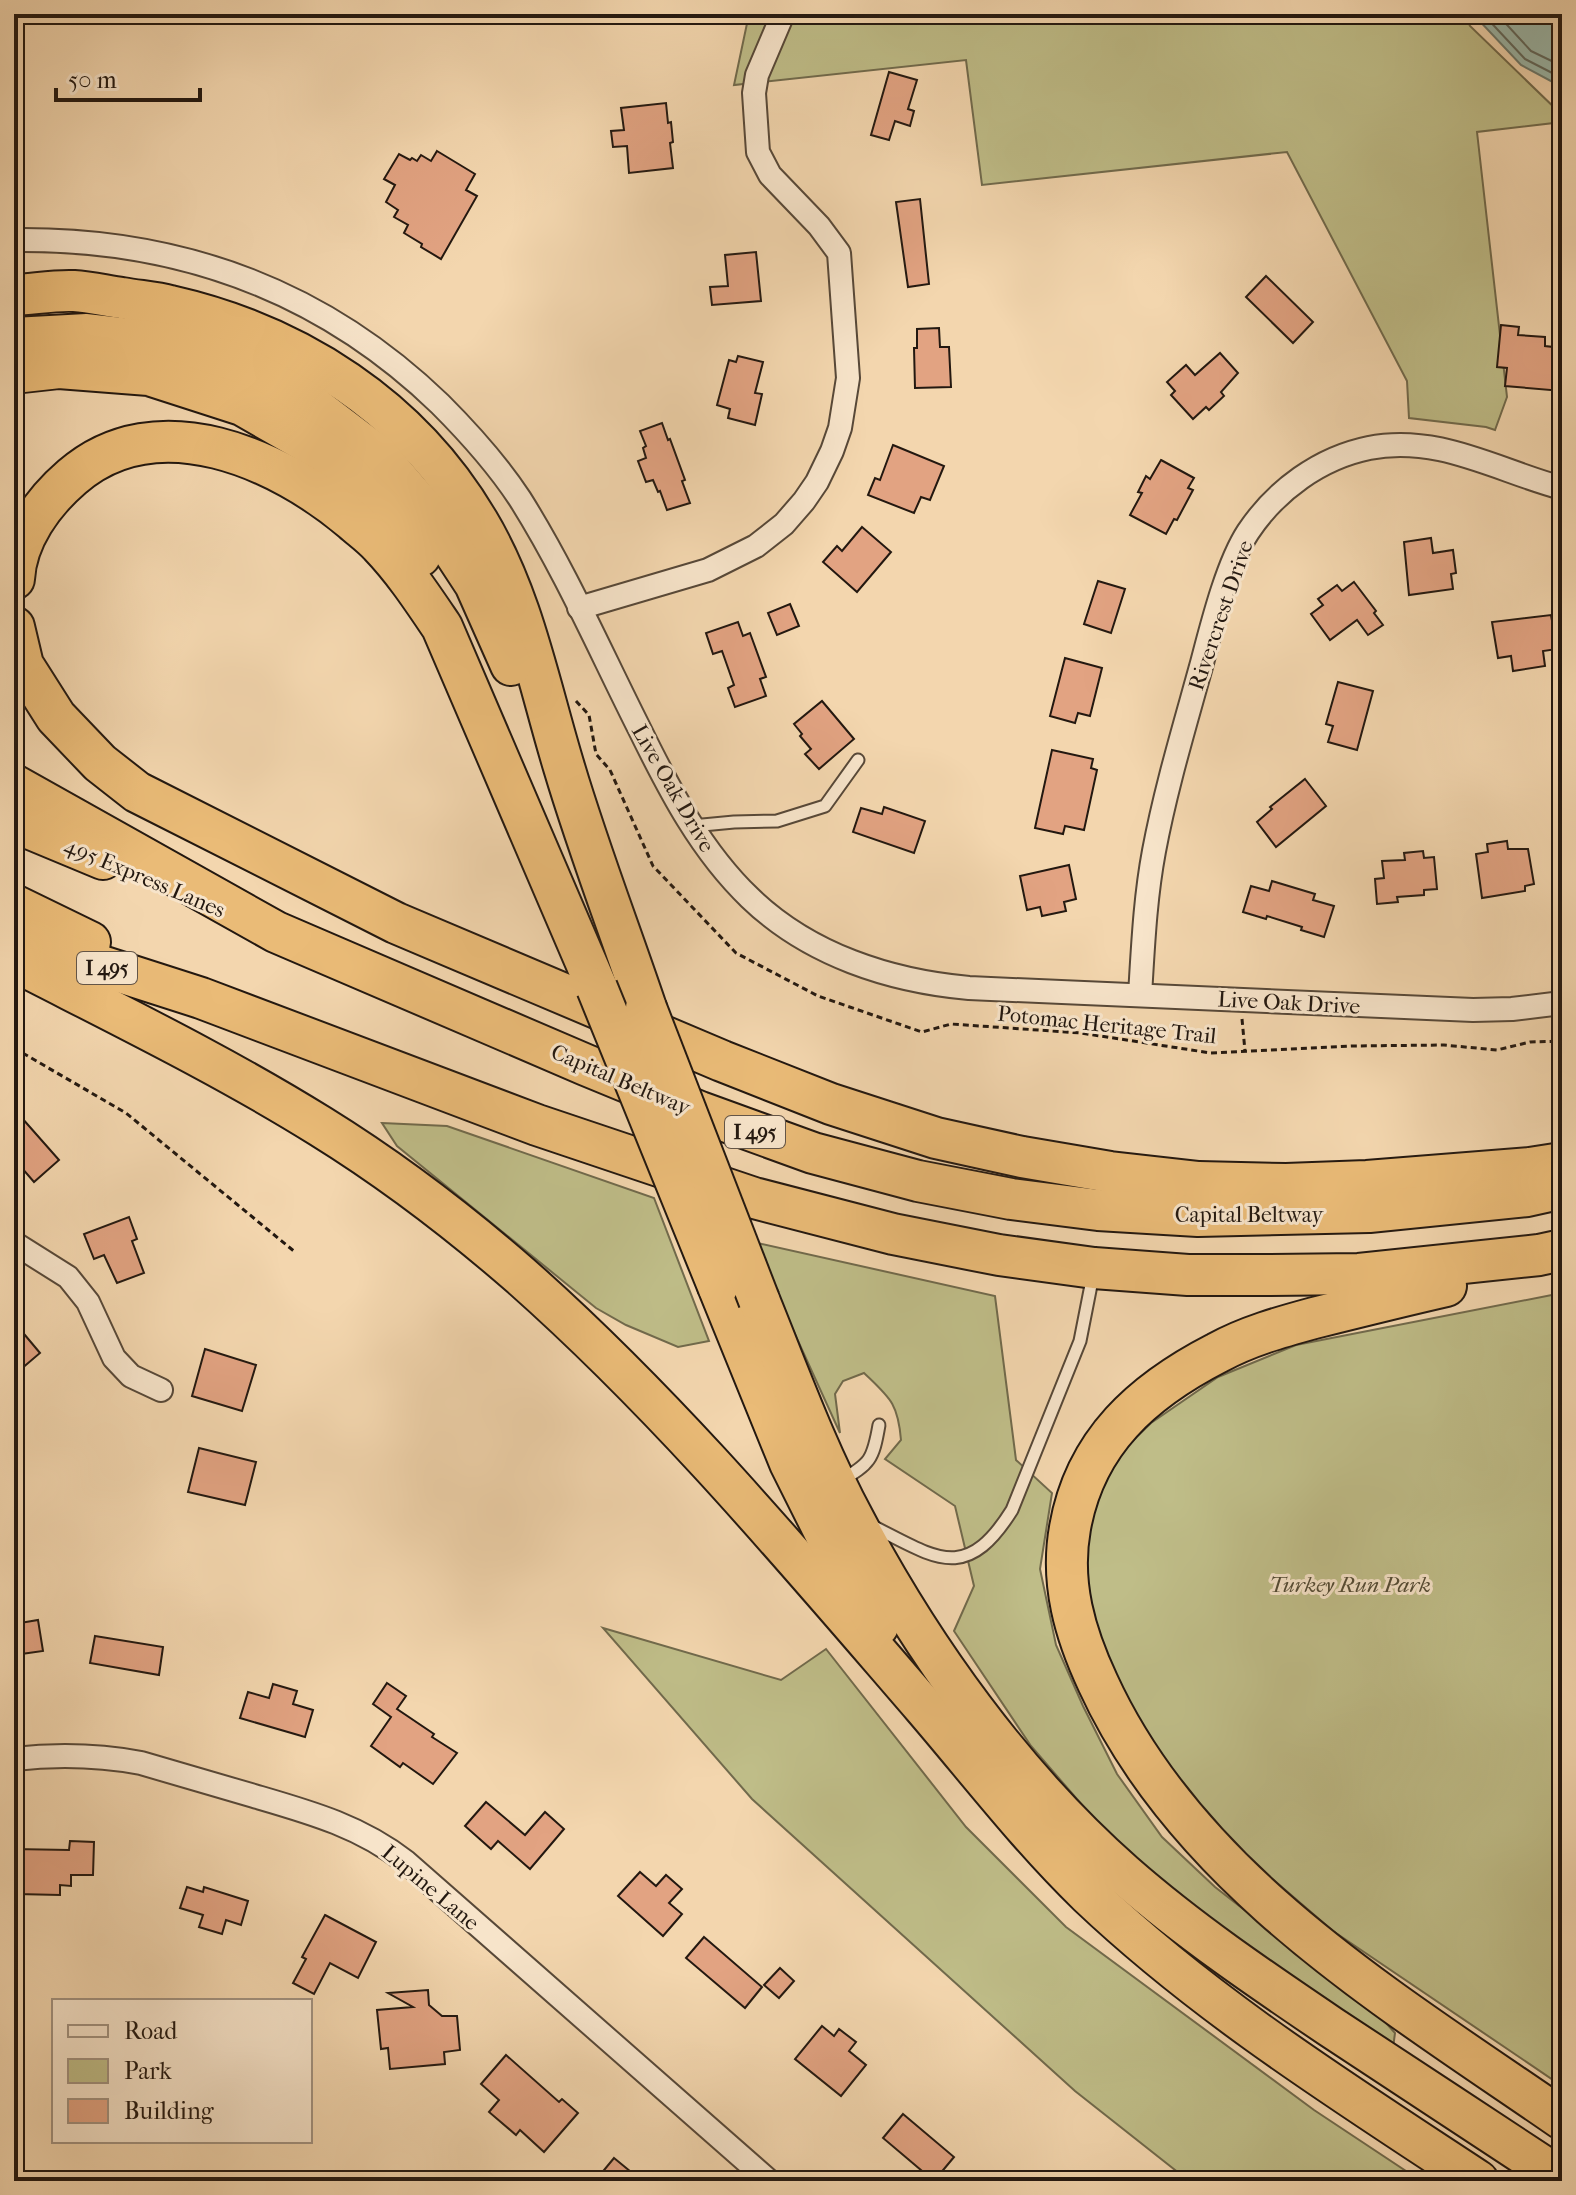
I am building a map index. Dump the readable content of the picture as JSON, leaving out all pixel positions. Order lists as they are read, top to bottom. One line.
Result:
{"streets":{"highway":["495 Express Lanes","I 495","Capital Beltway"],"street":["Rivercrest Drive","Live Oak Drive","Lupine Lane"],"path":["Potomac Heritage Trail"]},"crossings":[["Rivercrest Drive","Live Oak Drive"],["495 Express Lanes","Capital Beltway"]],"parks":["Turkey Run Park"],"legend":["Road","Park","Building"],"scale_bar":"50 m"}
